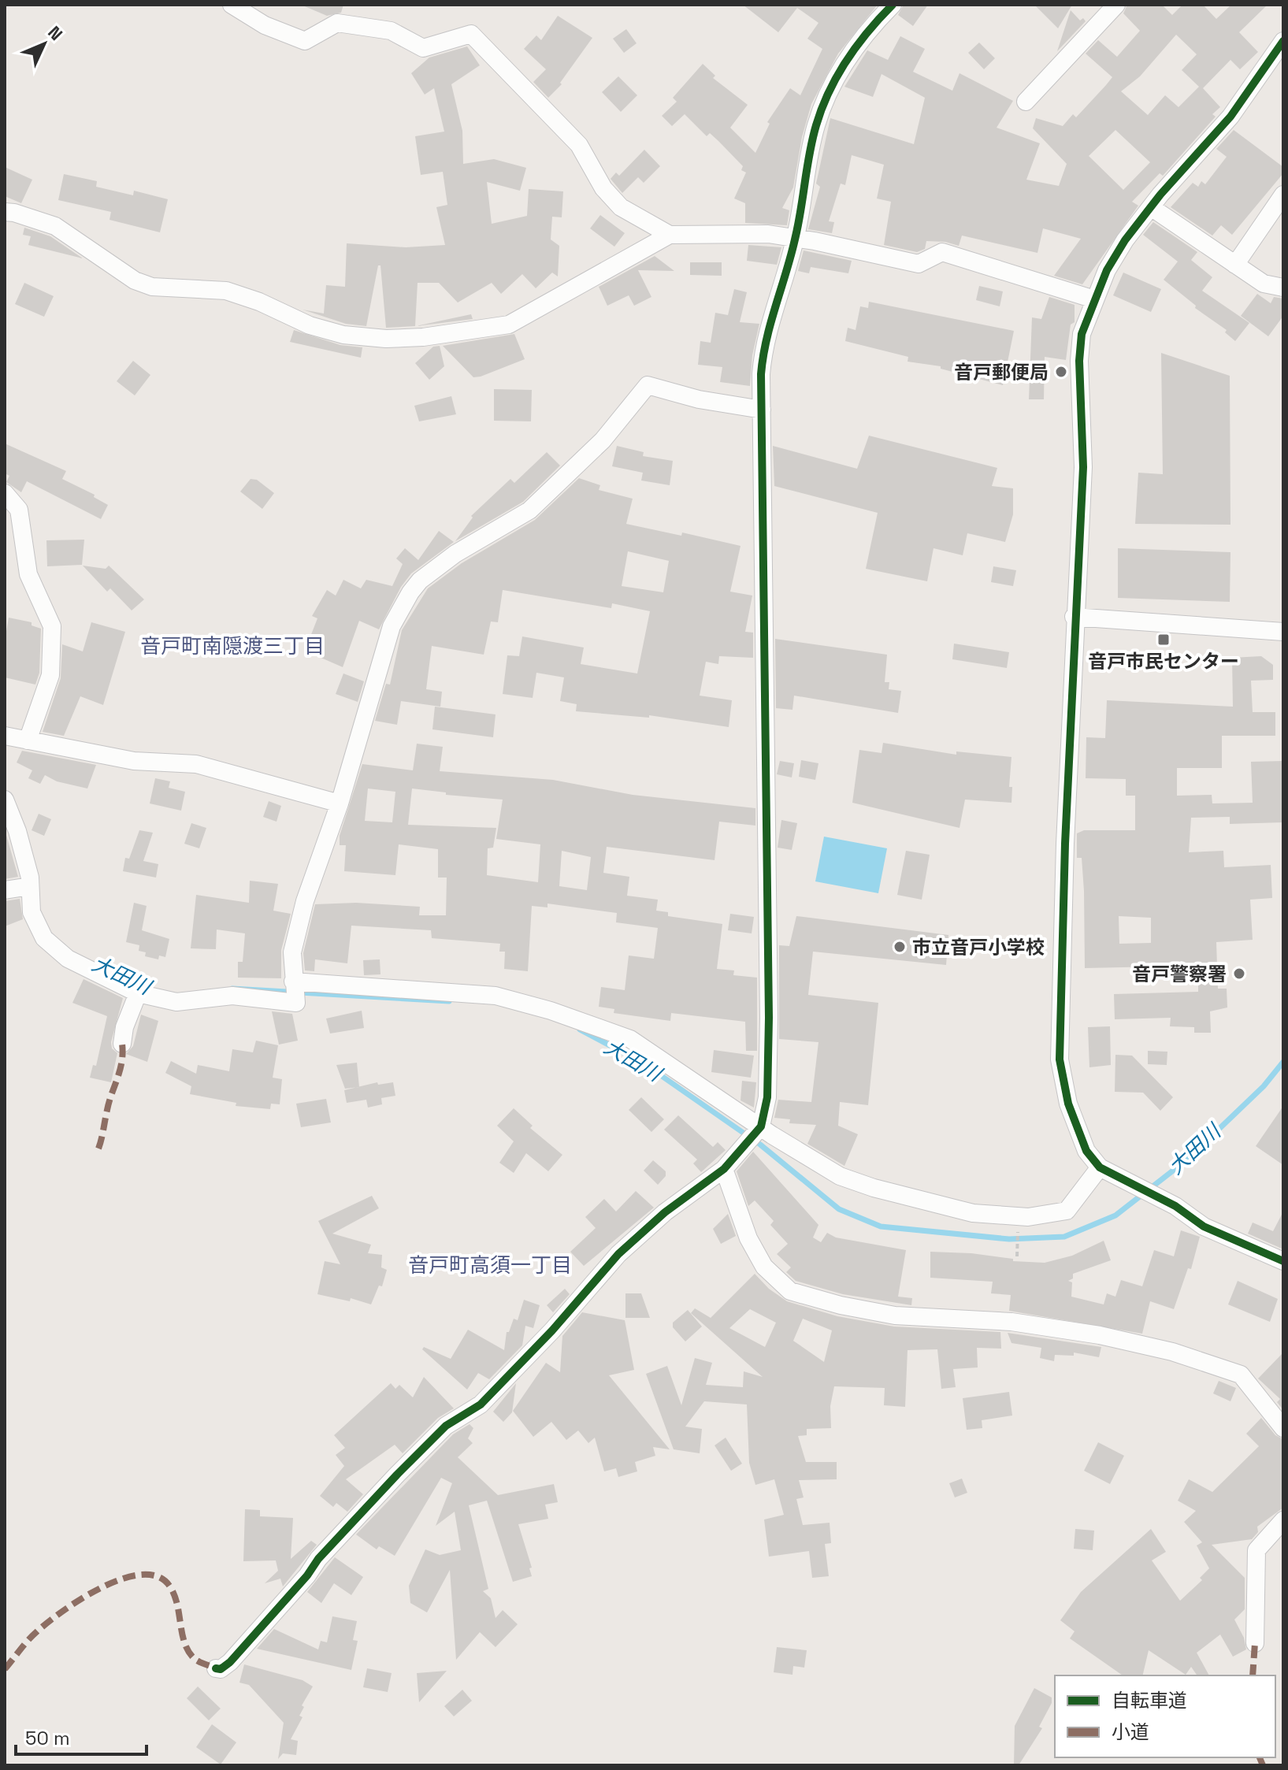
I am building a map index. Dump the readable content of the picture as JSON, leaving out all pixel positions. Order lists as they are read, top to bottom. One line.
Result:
{"districts":["音戸町南隠渡三丁目","音戸町高須一丁目"],"water":["大田川"],"places":{"other":["音戸郵便局","市立音戸小学校","音戸警察署"],"transit":["音戸市民センター"]},"legend":["自転車道","小道"],"scale_bar":"50 m","north":"top right"}
